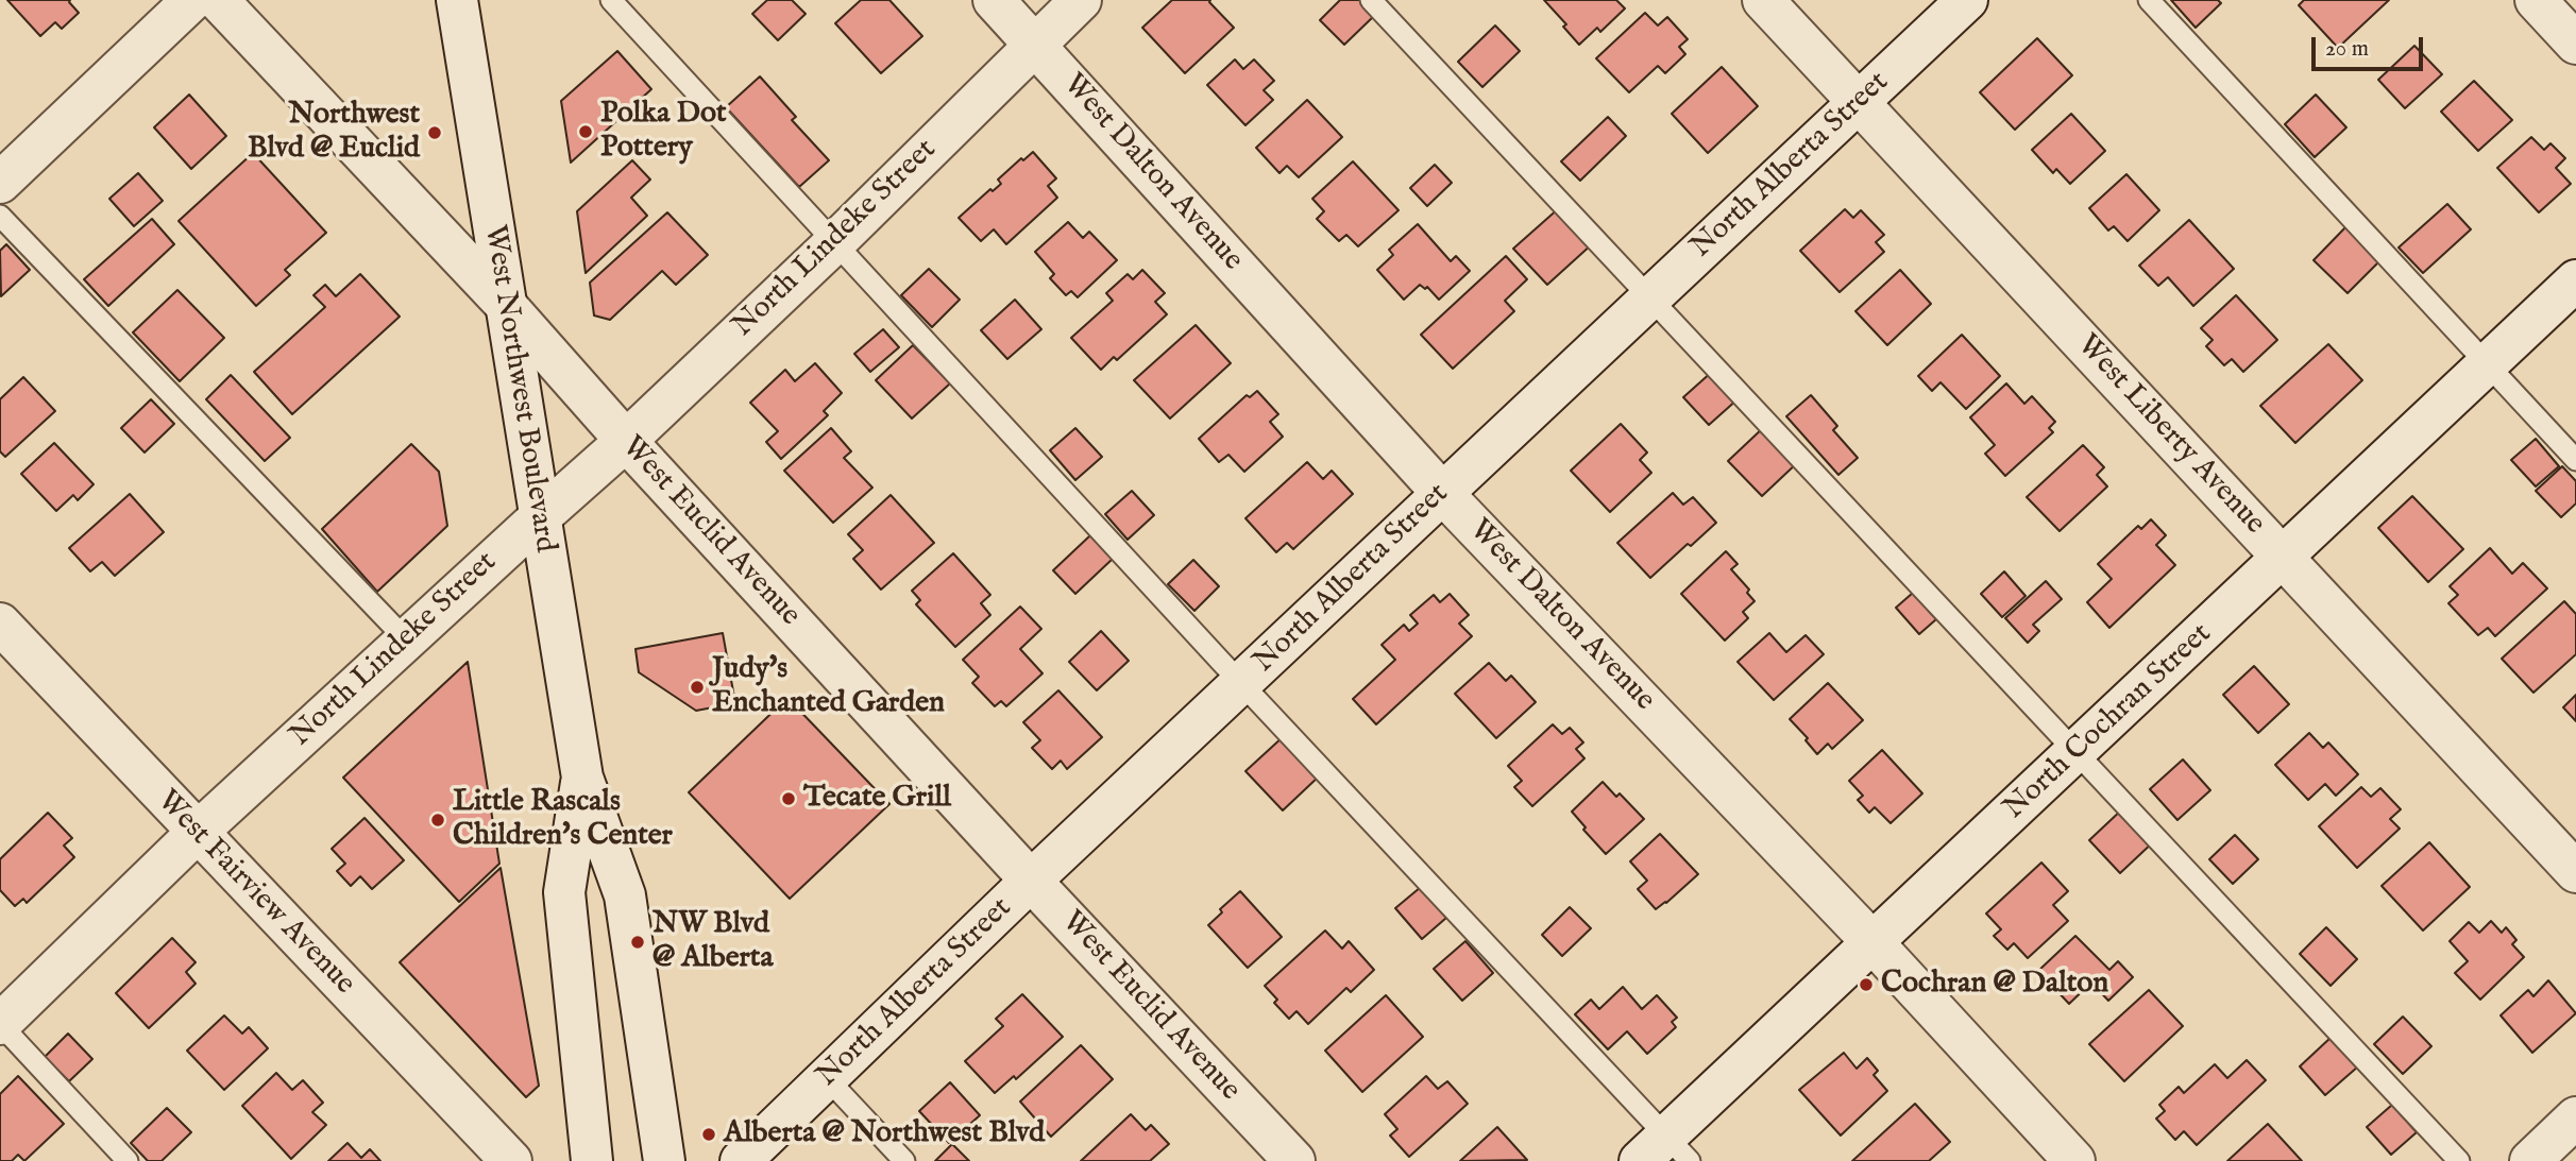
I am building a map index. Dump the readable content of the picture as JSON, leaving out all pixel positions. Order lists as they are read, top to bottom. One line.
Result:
{"streets":{"street":["North Alberta Street","West Dalton Avenue","North Lindeke Street","West Northwest Boulevard","West Liberty Avenue","West Euclid Avenue","North Cochran Street","West Fairview Avenue"]},"crossings":[["North Alberta Street","West Dalton Avenue"],["North Alberta Street","West Liberty Avenue"],["North Alberta Street","West Euclid Avenue"],["West Dalton Avenue","North Lindeke Street"],["West Dalton Avenue","North Cochran Street"],["North Lindeke Street","West Northwest Boulevard"],["North Lindeke Street","West Euclid Avenue"],["North Lindeke Street","West Fairview Avenue"],["West Northwest Boulevard","West Euclid Avenue"],["West Liberty Avenue","North Cochran Street"]],"places":["Polka Dot Pottery","Northwest Blvd @ Euclid","Judy's Enchanted Garden","Tecate Grill","Little Rascals Children's Center","NW Blvd @ Alberta","Cochran @ Dalton","Alberta @ Northwest Blvd"],"scale_bar":"20 m"}
